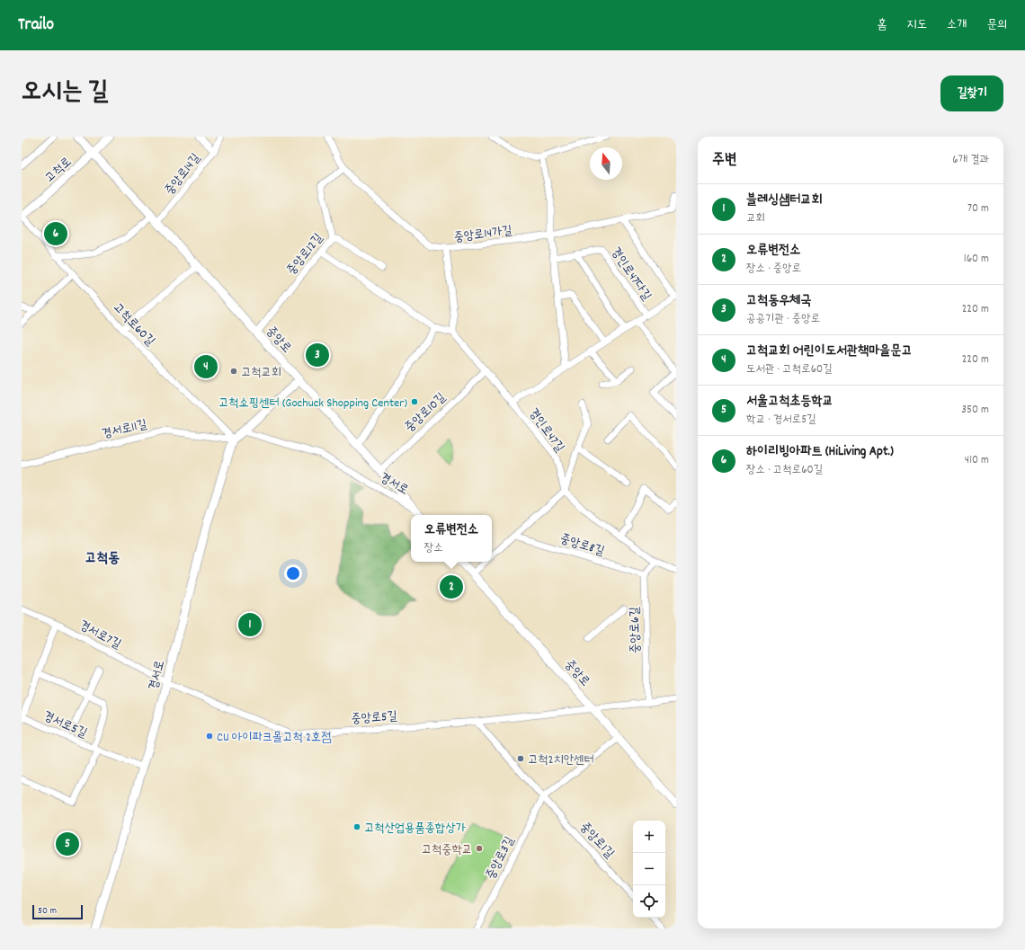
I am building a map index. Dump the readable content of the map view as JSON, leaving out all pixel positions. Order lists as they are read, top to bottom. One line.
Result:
{"streets":{"main road":["고척로","중앙로","경서로"],"street":["중앙로14길","중앙로14가길","중앙로12길","경인로47다길","고척로60길","중앙로10길","경서로11길","경인로47길","중앙로8길","중앙로6길","경서로7길","중앙로5길","경서로5길","중앙로1길","중앙로3길"]},"crossings":[["고척로","고척로60길"],["고척로","중앙로"],["중앙로14길","중앙로"],["중앙로14가길","중앙로12길"],["중앙로14가길","경인로47다길"],["중앙로12길","중앙로"],["경인로47다길","경인로47길"],["고척로60길","경서로11길"],["고척로60길","경서로"],["중앙로","중앙로10길"],["중앙로","경서로"],["중앙로","중앙로5길"],["중앙로","중앙로3길"],["중앙로10길","경인로47길"],["경서로11길","경서로"],["경서로","경서로7길"],["경서로","중앙로5길"],["경서로","경서로5길"],["중앙로8길","중앙로6길"],["경서로7길","중앙로5길"],["중앙로1길","중앙로3길"]],"districts":["고척동"],"places":["고척교회","고척쇼핑센터 (Gochuck Shopping Center)","CU 아이파크몰고척 2호점","고척2치안센터","고척산업용품종합상가","고척중학교"],"scale_bar":"50 m","north":"top","page":{"header":"Trailo","nav":["홈","지도","소개","문의"],"title":"오시는 길","buttons":"길찾기","heading":["주변","6개 결과"],"list":[{"mark":"1","name":"블레싱샘터교회","note":"교회","value":"70 m"},{"mark":"2","name":"오류변전소","note":"장소 · 중앙로","value":"160 m"},{"mark":"3","name":"고척동우체국","note":"공공기관 · 중앙로","value":"220 m"},{"mark":"4","name":"고척교회 어린이도서관책마을문고","note":"도서관 · 고척로60길","value":"220 m"},{"mark":"5","name":"서울고척초등학교","note":"학교 · 경서로5길","value":"350 m"},{"mark":"6","name":"하이리빙아파트 (HiLiving Apt.)","note":"장소 · 고척로60길","value":"410 m"}],"pins":["6","3","4","2","1","5"],"popup":["오류변전소","장소"],"map_buttons":["+","−"],"scale":"50 m"}}
